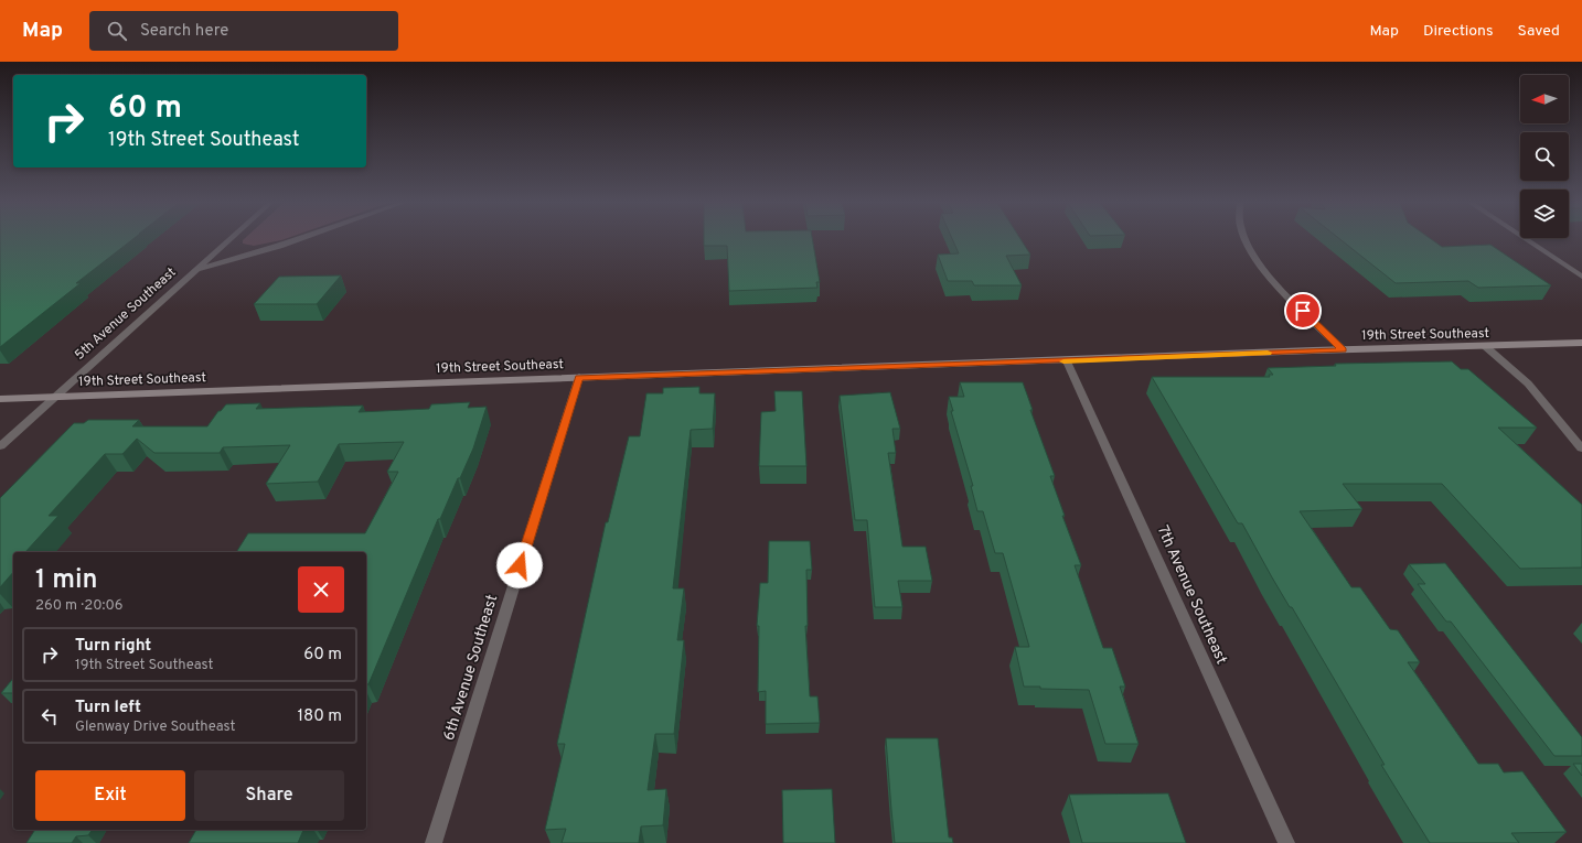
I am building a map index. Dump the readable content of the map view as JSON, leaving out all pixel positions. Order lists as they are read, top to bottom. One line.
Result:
{"streets":{"main road":["19th Street Southeast"],"street":["5th Avenue Southeast","7th Avenue Southeast","6th Avenue Southeast"]},"crossings":[["5th Avenue Southeast","19th Street Southeast"],["19th Street Southeast","7th Avenue Southeast"],["19th Street Southeast","6th Avenue Southeast"]],"north":"left","page":{"header":"Map","search":"Search here","nav":["Map","Directions","Saved"],"turn":["60 m","19th Street Southeast"],"heading":["1 min","260 m · 20:06"],"list":[{"name":"Turn right","note":"19th Street Southeast","value":"60 m"},{"name":"Turn left","note":"Glenway Drive Southeast","value":"180 m"}],"buttons":["Exit","Share"]}}
